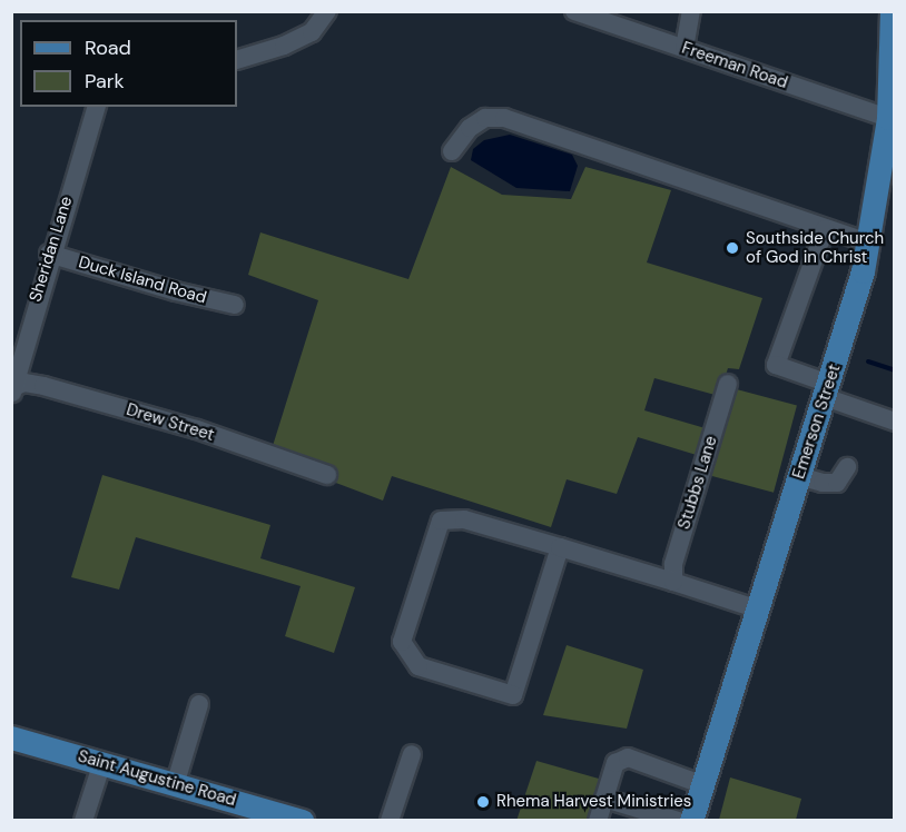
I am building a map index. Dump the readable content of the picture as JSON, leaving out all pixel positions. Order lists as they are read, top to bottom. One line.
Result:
{"streets":{"main road":["Emerson Street","Saint Augustine Road"],"street":["Freeman Road","Sheridan Lane","Duck Island Road","Drew Street","Stubbs Lane"]},"crossings":[["Freeman Road","Emerson Street"],["Sheridan Lane","Duck Island Road"],["Sheridan Lane","Drew Street"]],"places":["Southside Church of God in Christ","Rhema Harvest Ministries"],"legend":["Road","Park"]}
